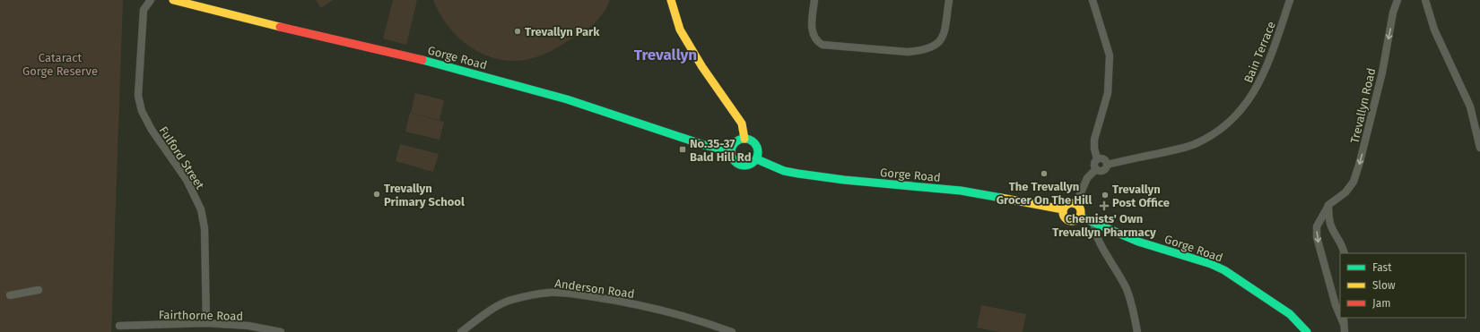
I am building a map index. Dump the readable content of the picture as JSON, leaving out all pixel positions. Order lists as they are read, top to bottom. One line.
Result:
{"streets":{"street":["Bain Terrace","Gorge Road","Trevallyn Road","Fulford Street","Anderson Road","Fairthorne Road"]},"crossings":[["Fulford Street","Fairthorne Road"]],"one_way":["Trevallyn Road"],"districts":["Trevallyn"],"parks":["Cataract Gorge Reserve"],"places":{"other":["Trevallyn Park","The Trevallyn Grocer On The Hill","Trevallyn Primary School","Trevallyn Post Office"],"transit":["No.35-37 Bald Hill Rd"],"health":["Chemists' Own Trevallyn Pharmacy"]},"legend":["Fast","Slow","Jam"]}
